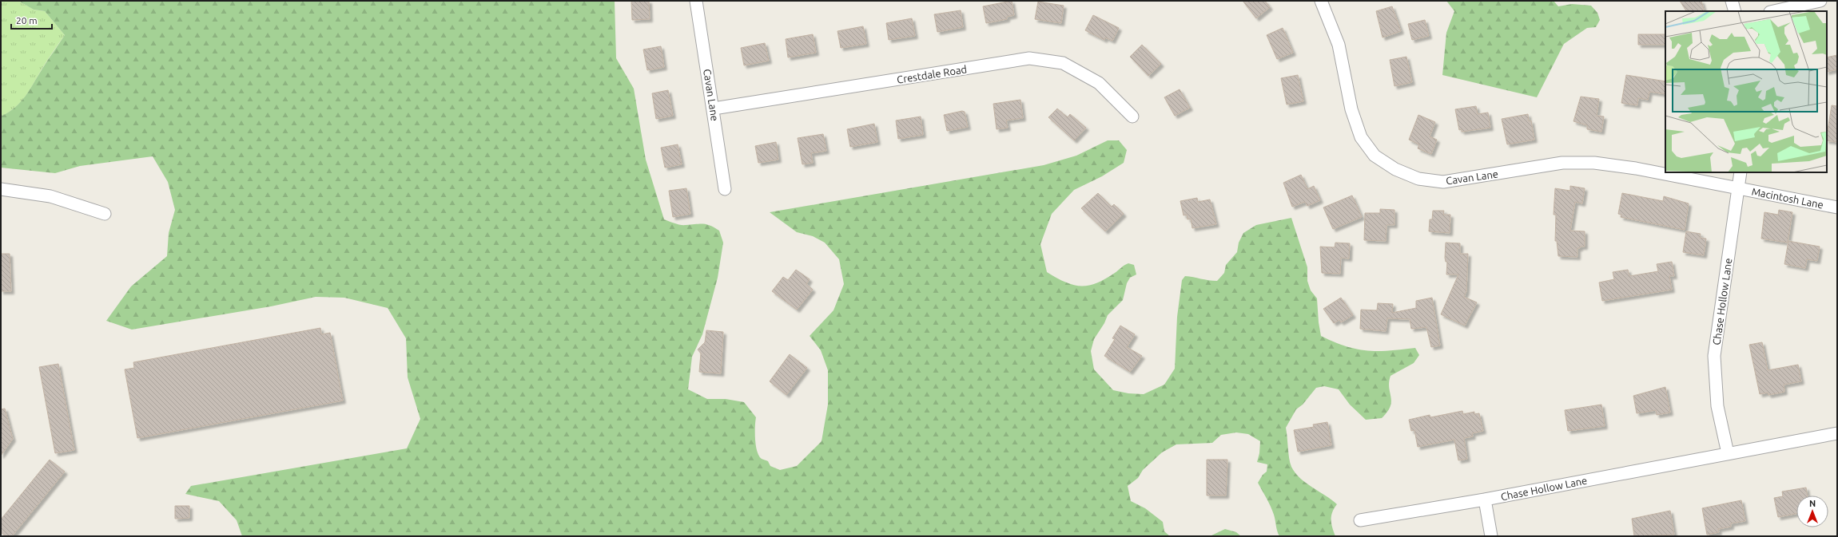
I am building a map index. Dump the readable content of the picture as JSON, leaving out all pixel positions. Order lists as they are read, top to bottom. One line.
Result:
{"streets":{"street":["Crestdale Road","Cavan Lane","Macintosh Lane","Chase Hollow Lane"]},"crossings":[["Crestdale Road","Cavan Lane"],["Cavan Lane","Macintosh Lane"],["Cavan Lane","Chase Hollow Lane"],["Macintosh Lane","Chase Hollow Lane"]],"scale_bar":"20 m","north":"top"}
